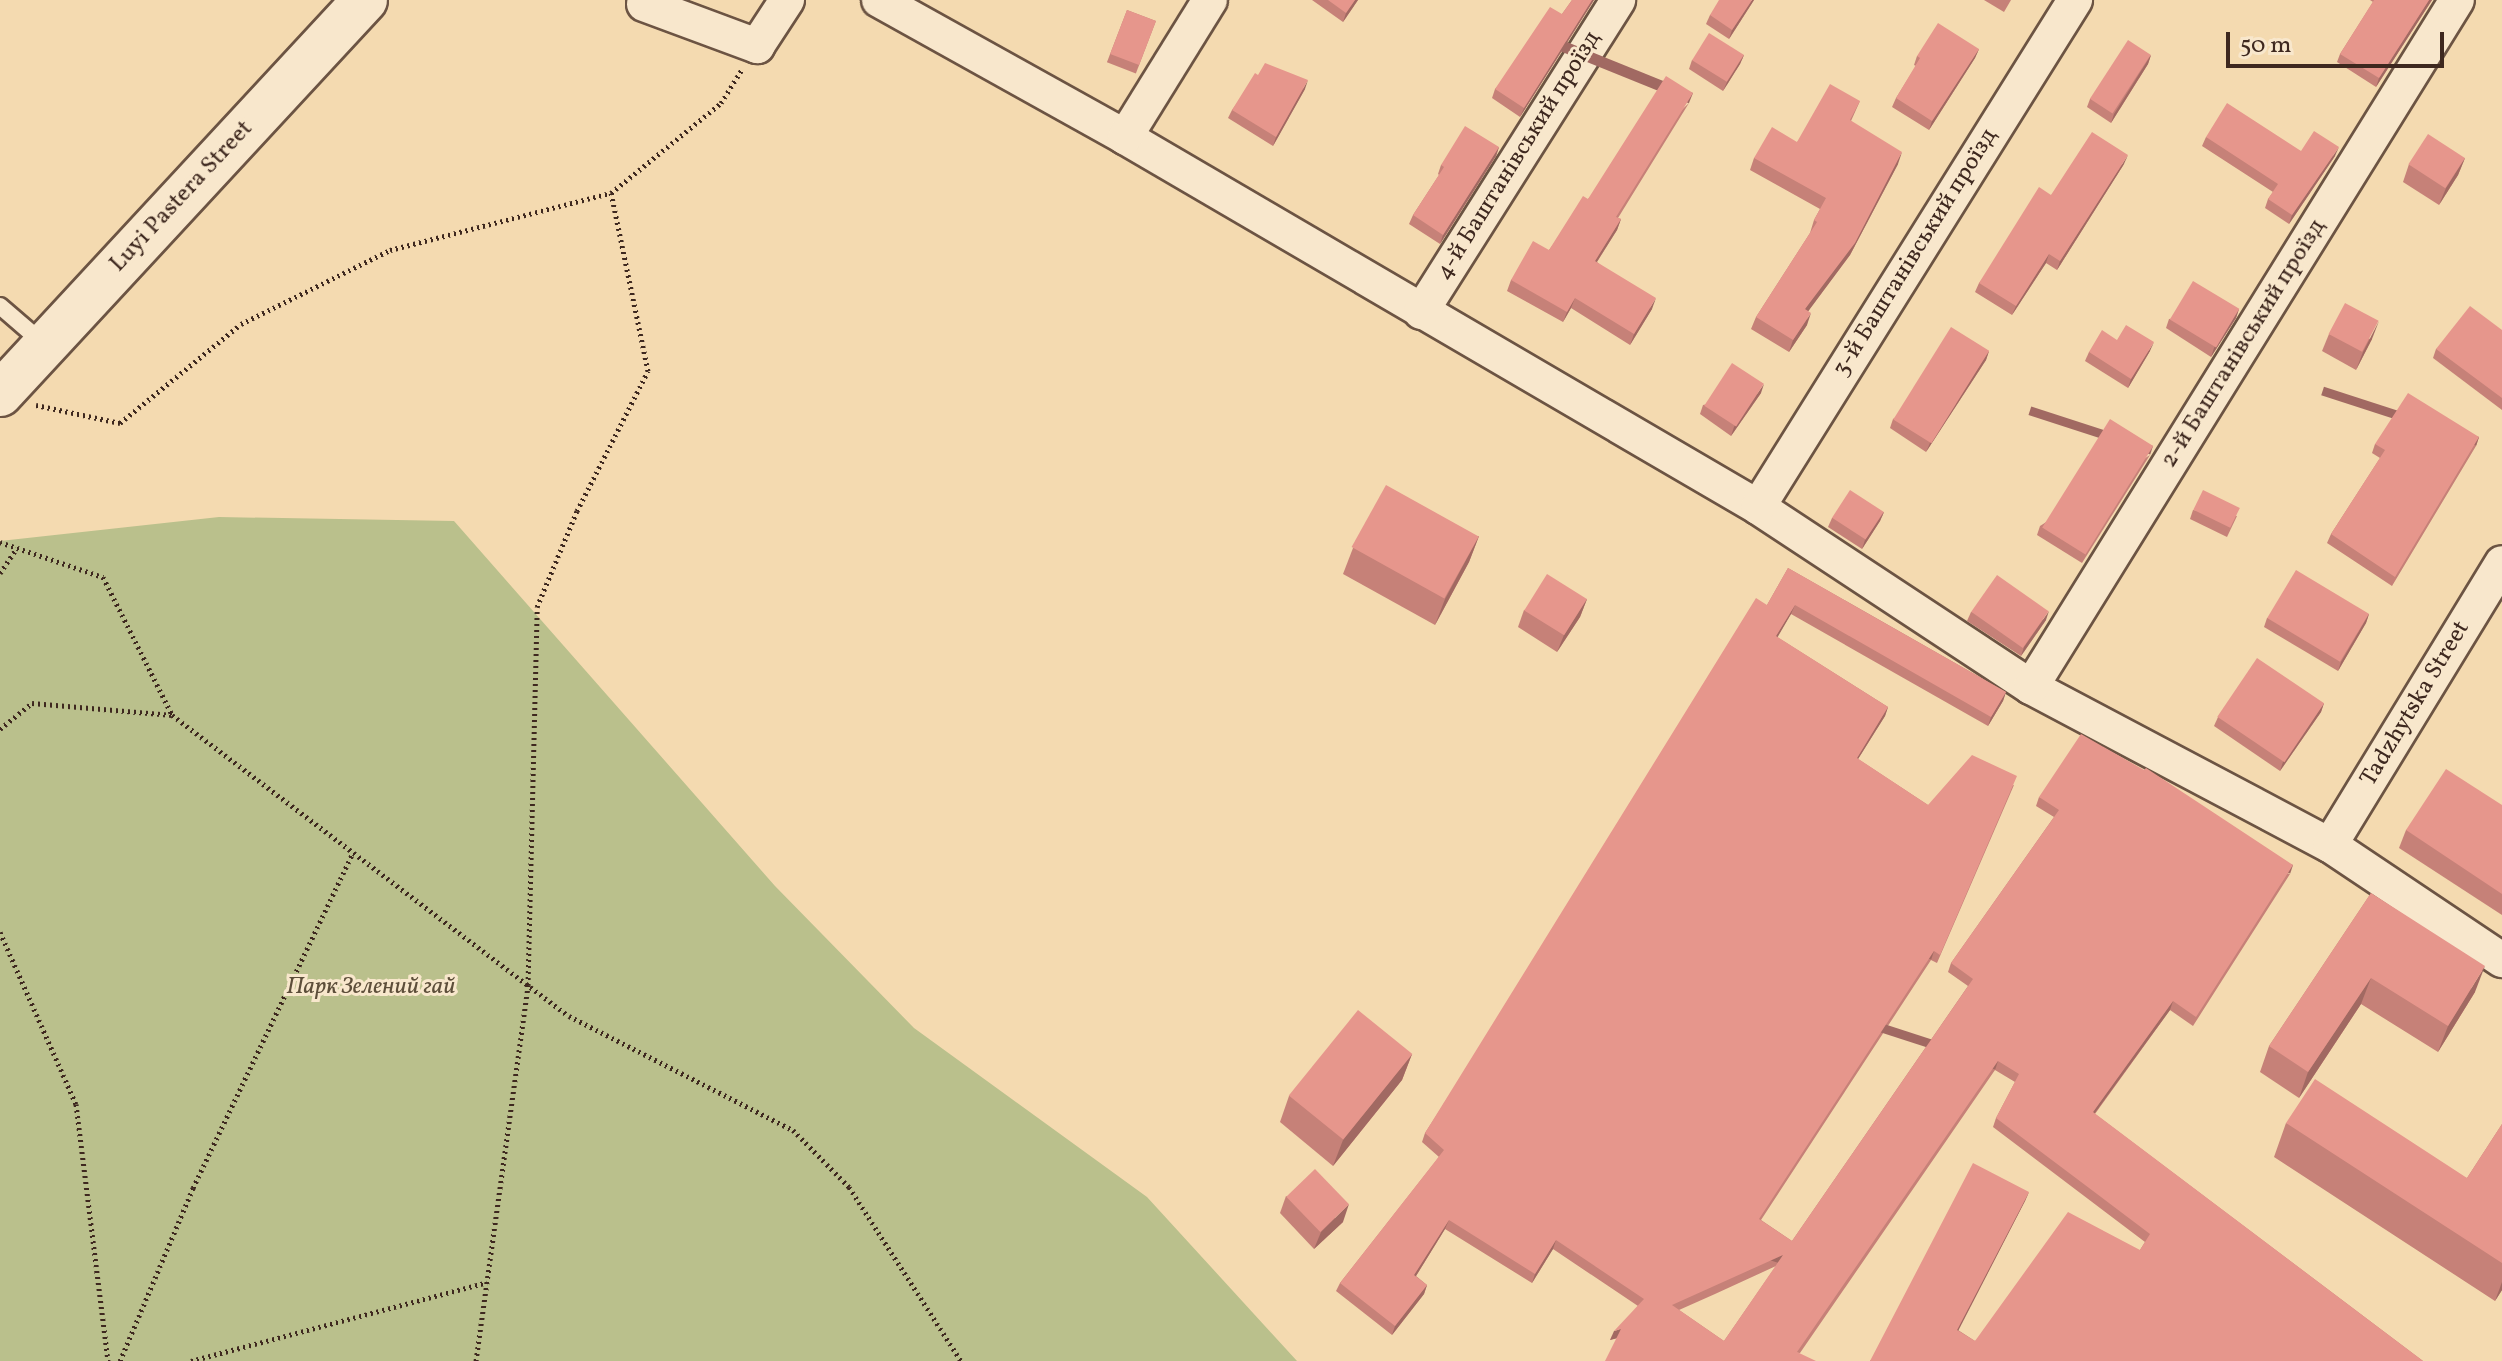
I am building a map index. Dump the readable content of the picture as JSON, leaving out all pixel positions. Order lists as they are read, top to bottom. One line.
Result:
{"streets":{"street":["4-й Баштанівський проїзд","Luyi Pastera Street","3-й Баштанівський проїзд","2-й Баштанівський проїзд","Tadzhytska Street"]},"parks":["Парк Зелений гай"],"scale_bar":"50 m"}
